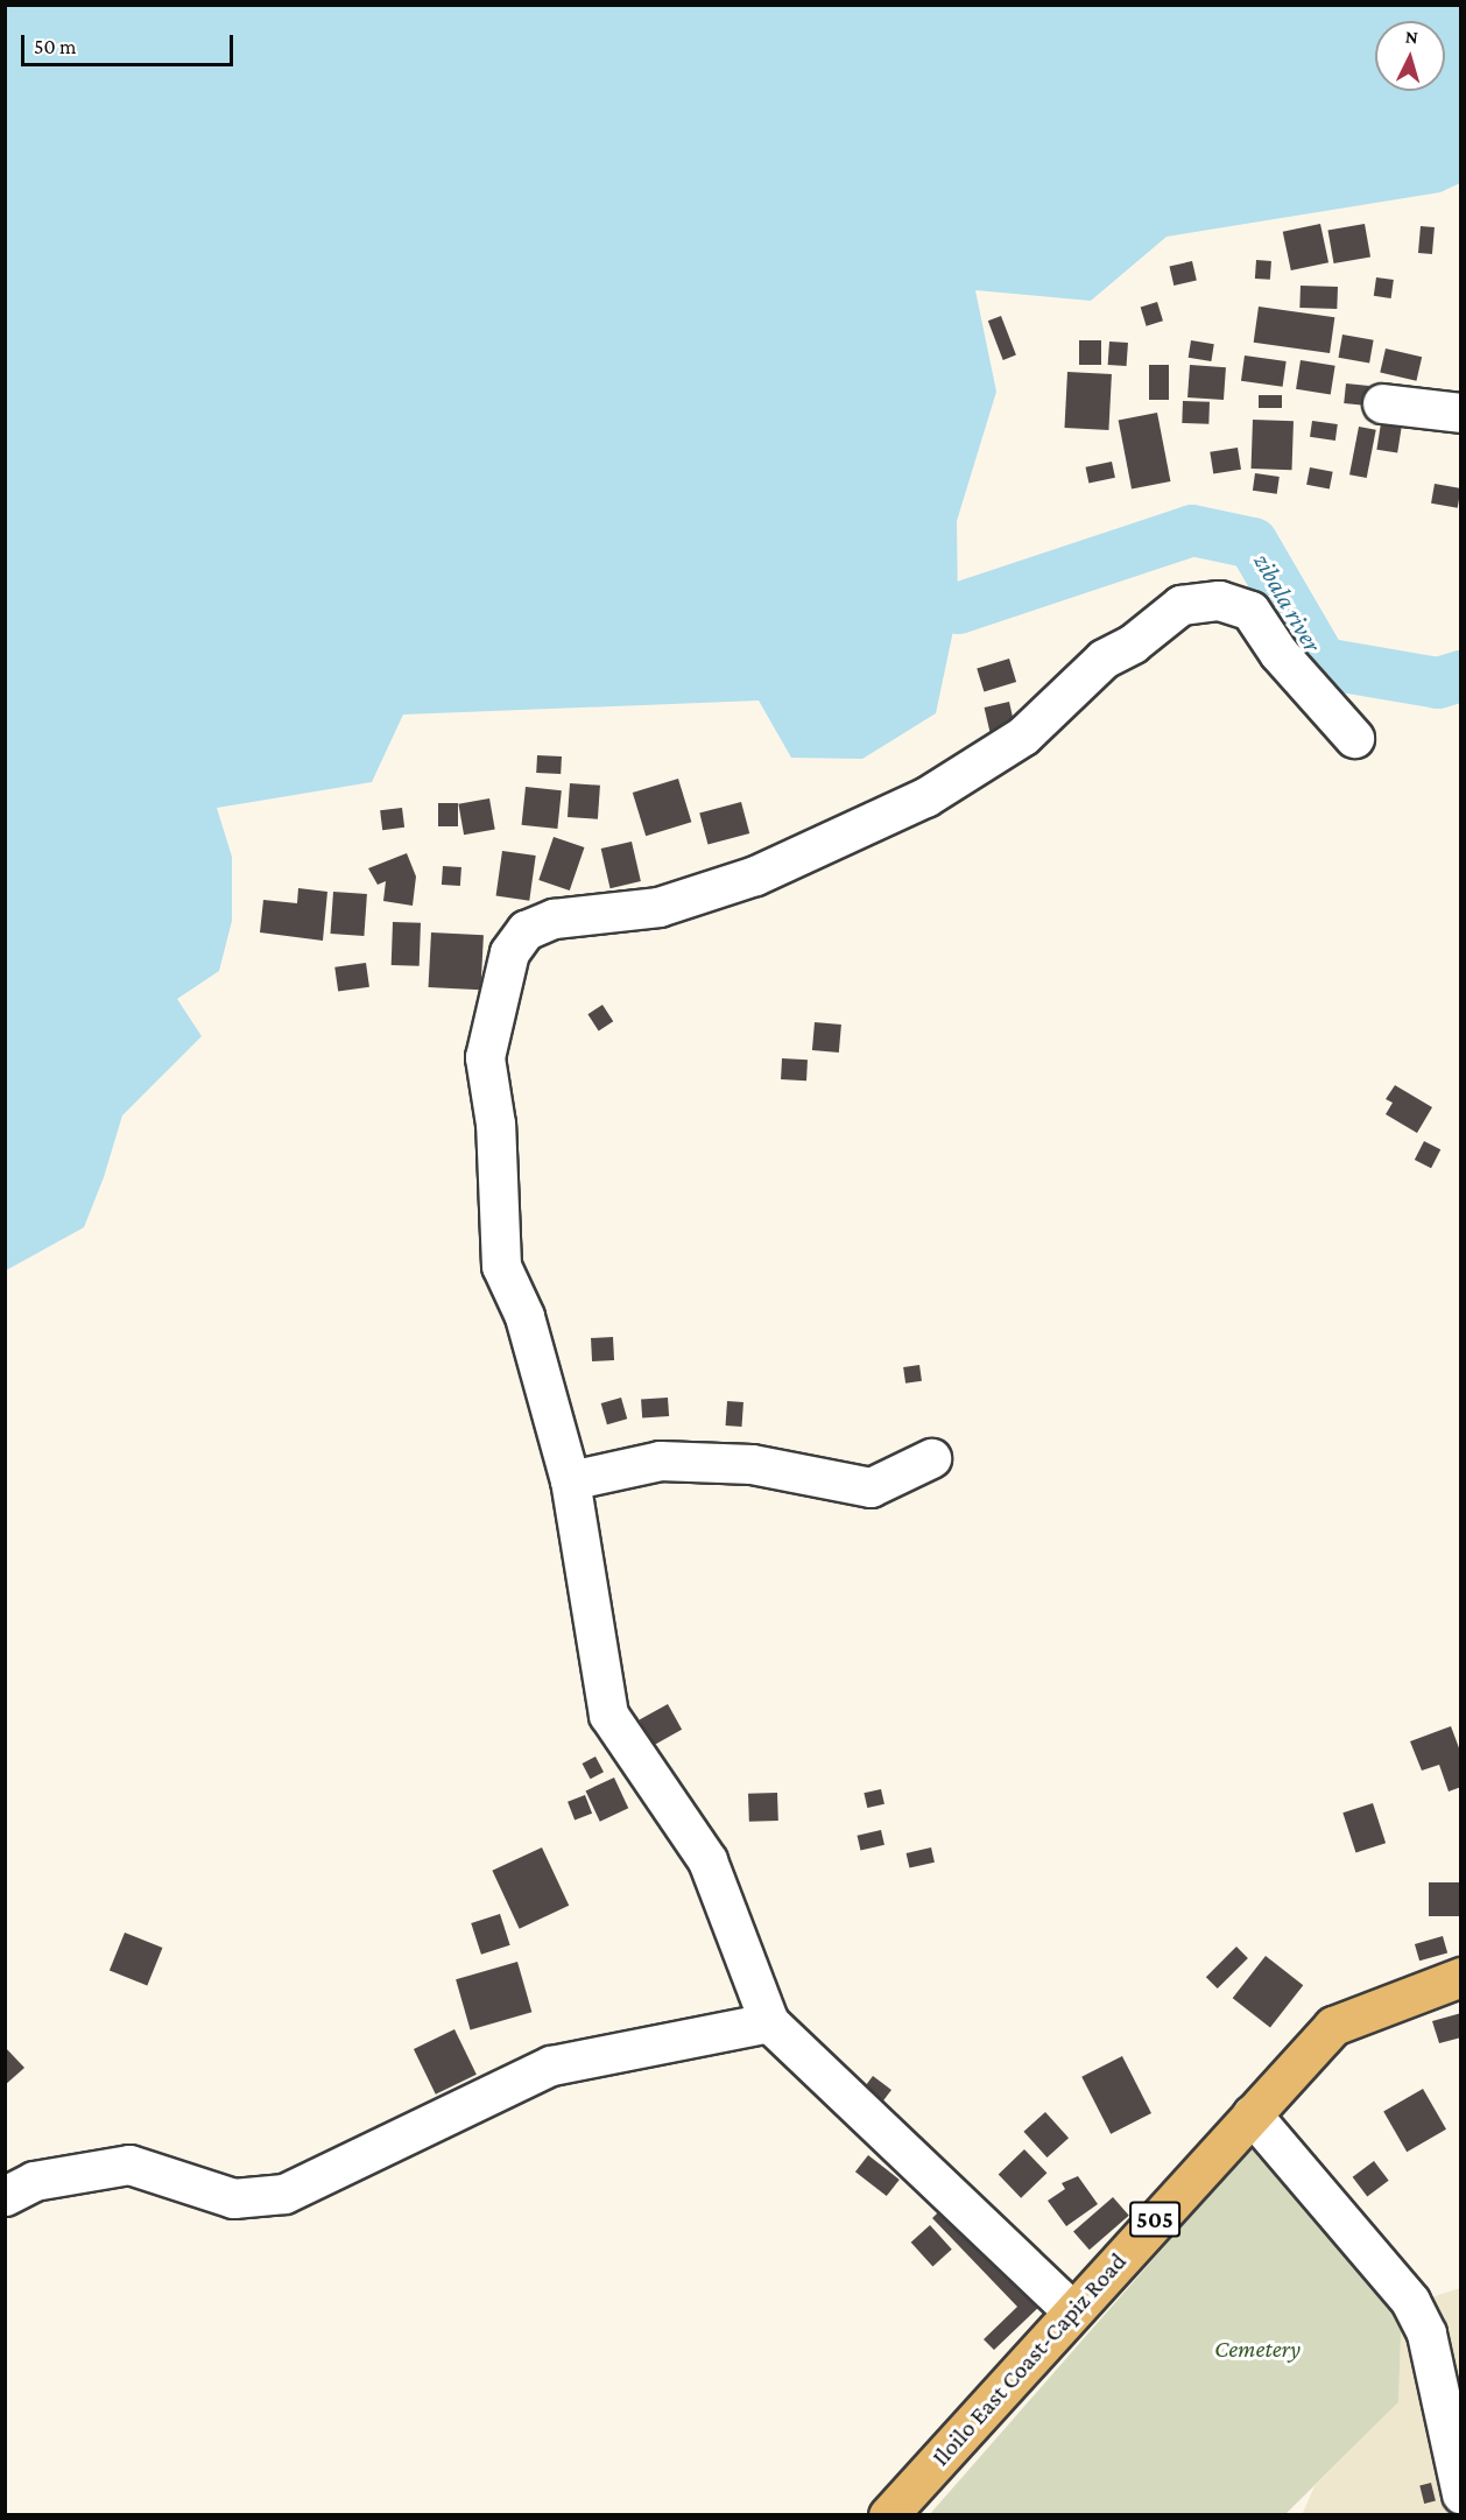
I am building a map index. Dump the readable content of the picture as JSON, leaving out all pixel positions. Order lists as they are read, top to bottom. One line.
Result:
{"streets":{"main road":["505","Iloilo East Coast-Capiz Road"]},"water":["zibala river"],"parks":["Cemetery"],"scale_bar":"50 m","north":"top"}
